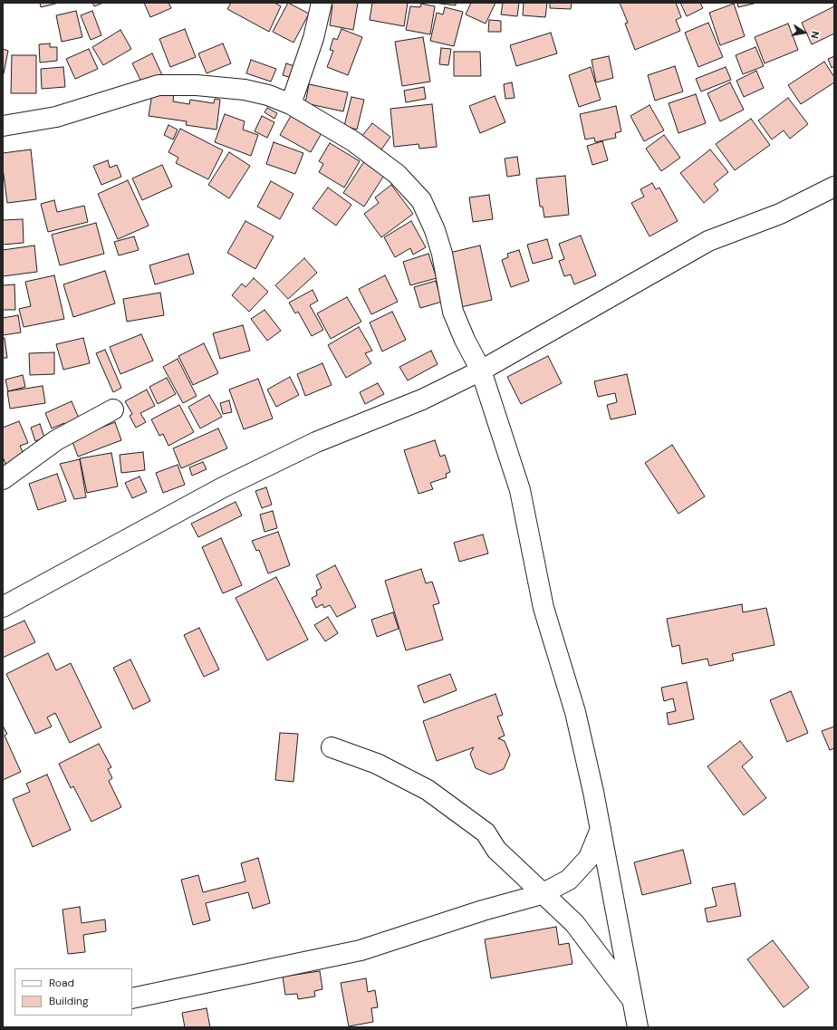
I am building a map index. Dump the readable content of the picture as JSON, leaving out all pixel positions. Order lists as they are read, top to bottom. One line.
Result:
{"legend":["Road","Building"],"north":"right"}
